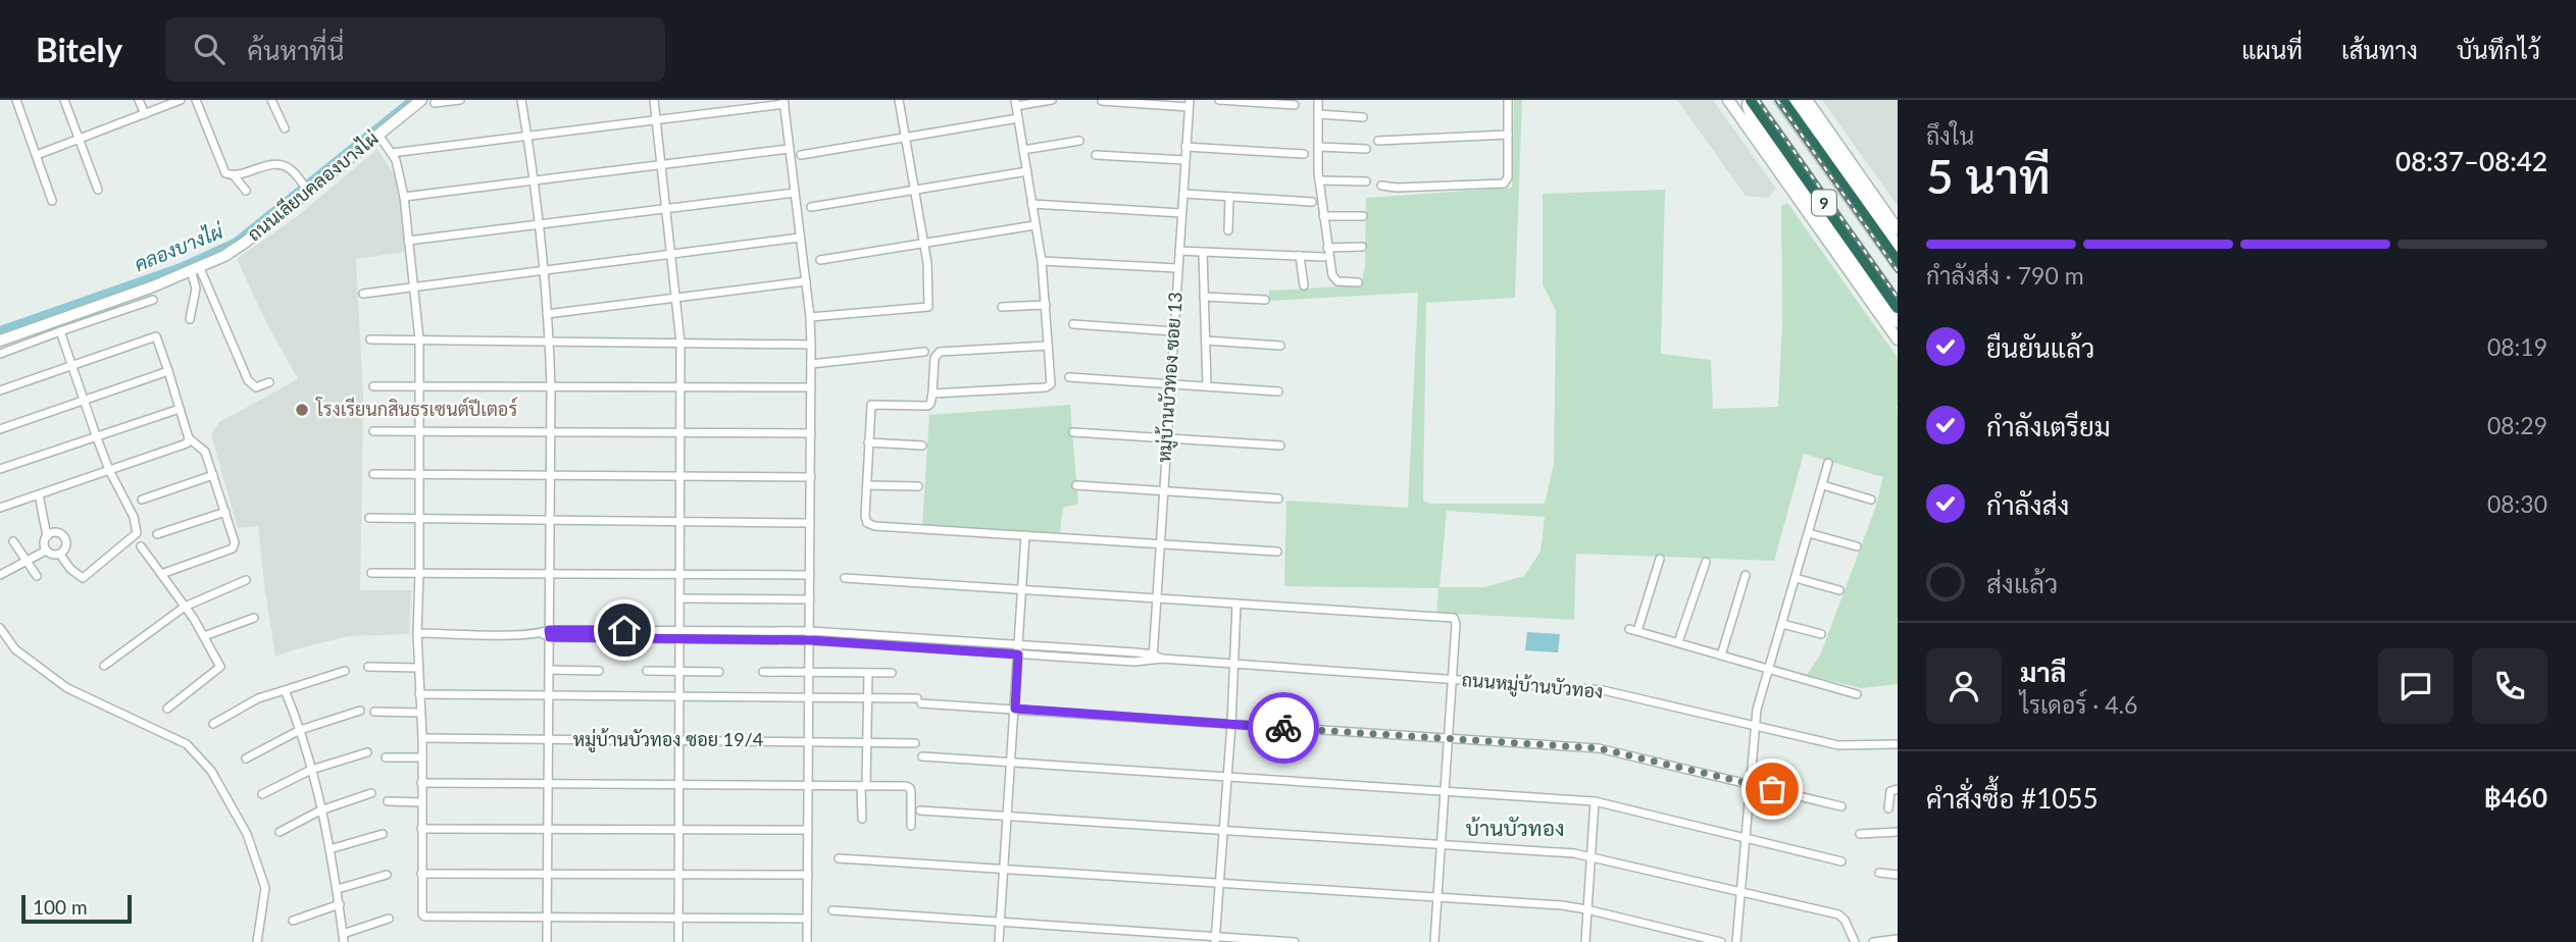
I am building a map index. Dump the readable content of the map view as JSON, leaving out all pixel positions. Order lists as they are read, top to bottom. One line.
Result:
{"streets":{"highway":["9"],"main road":["ถนนเลียบคลองบางไผ่"],"street":["หมู่บ้านบัวทอง ซอย 13","ถนนหมู่บ้านบัวทอง","หมู่บ้านบัวทอง ซอย 19/4"]},"crossings":[["หมู่บ้านบัวทอง ซอย 13","ถนนหมู่บ้านบัวทอง"]],"districts":["บ้านบัวทอง"],"water":["คลองบางไผ่"],"places":["โรงเรียนกสินธรเซนต์ปีเตอร์"],"scale_bar":"100 m","page":{"header":"Bitely","search":"ค้นหาที่นี่","nav":["แผนที่","เส้นทาง","บันทึกไว้"],"heading":["5 นาที","ถึงใน","08:37–08:42"],"panel":["มาลี","ไรเดอร์ · 4.6","คำสั่งซื้อ #1055","฿460"],"bar":"กำลังส่ง · 790 m","list":[["ยืนยันแล้ว","08:19"],["กำลังเตรียม","08:29"],["กำลังส่ง","08:30"],"ส่งแล้ว"],"scale":"100 m"}}
